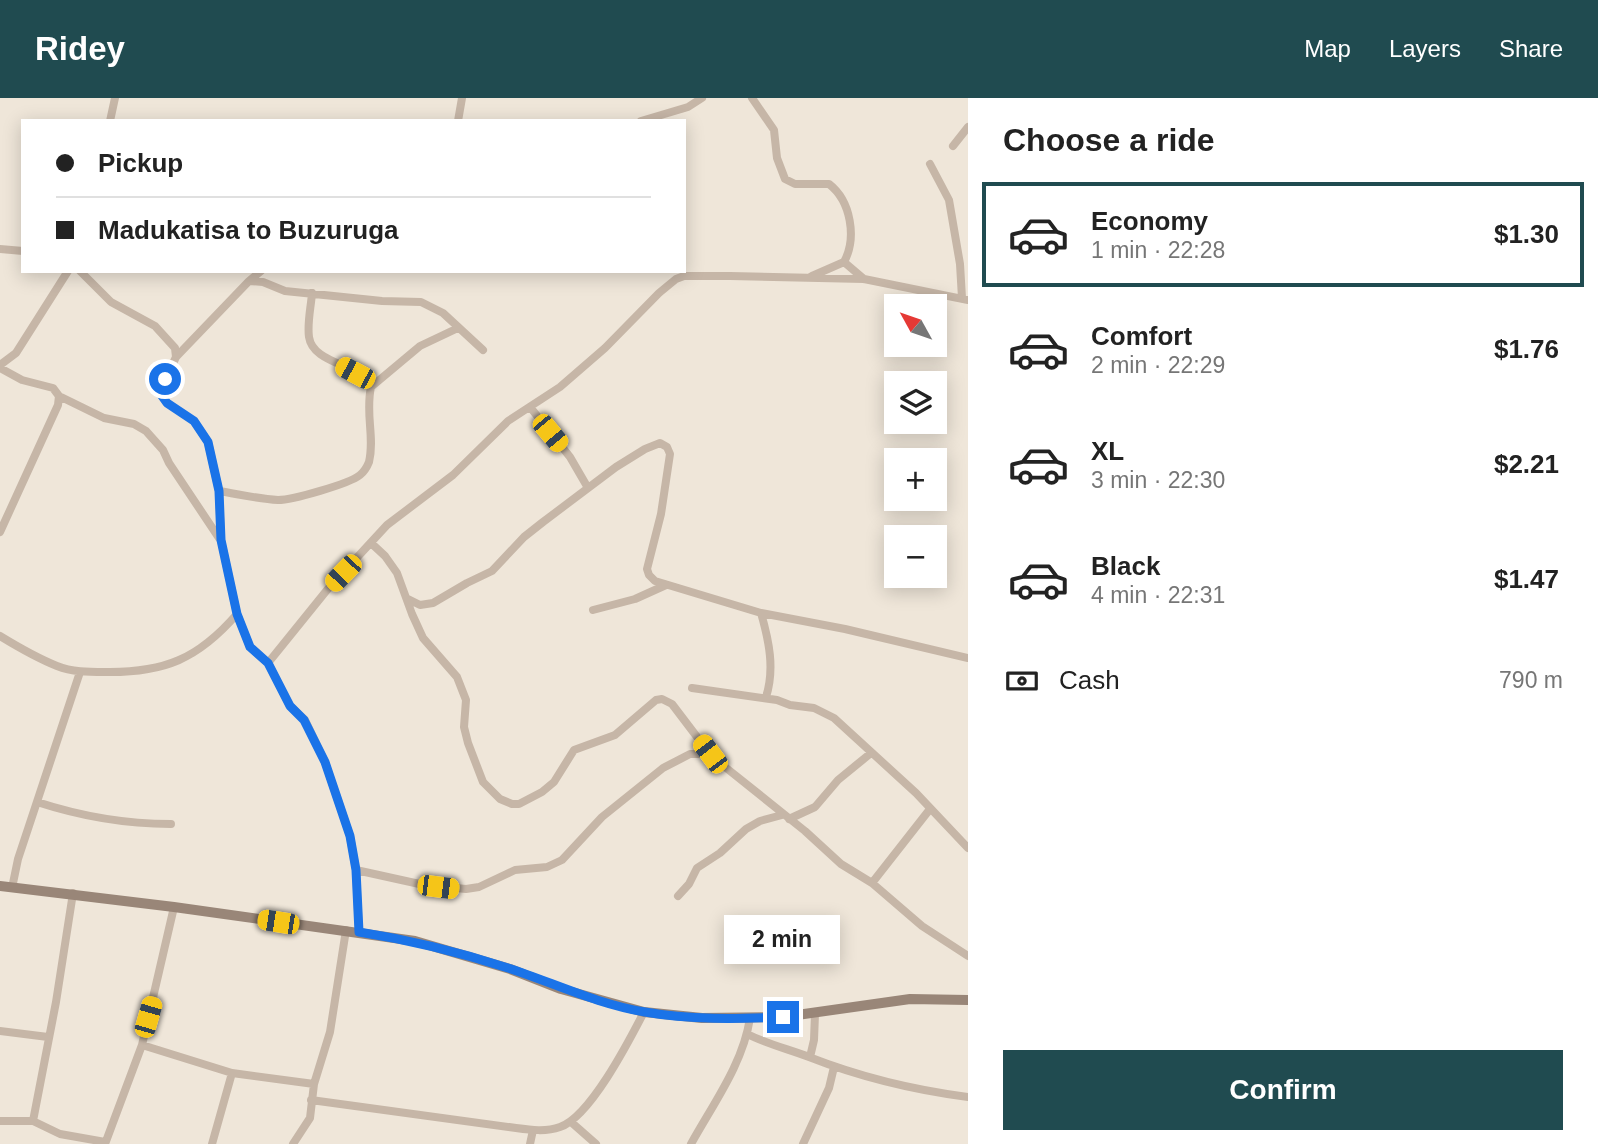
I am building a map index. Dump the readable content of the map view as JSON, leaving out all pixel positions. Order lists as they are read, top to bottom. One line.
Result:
{"north":"top left","page":{"header":"Ridey","nav":["Map","Layers","Share"],"heading":"Choose a ride","banner":["Pickup","Madukatisa to Buzuruga"],"list":[{"name":"Economy","note":"1 min · 22:28","value":"$1.30"},{"name":"Comfort","note":"2 min · 22:29","value":"$1.76"},{"name":"XL","note":"3 min · 22:30","value":"$2.21"},{"name":"Black","note":"4 min · 22:31","value":"$1.47"}],"map_buttons":["+","−"],"pay":["Cash","790 m"],"bubble":"2 min","buttons":"Confirm"}}
